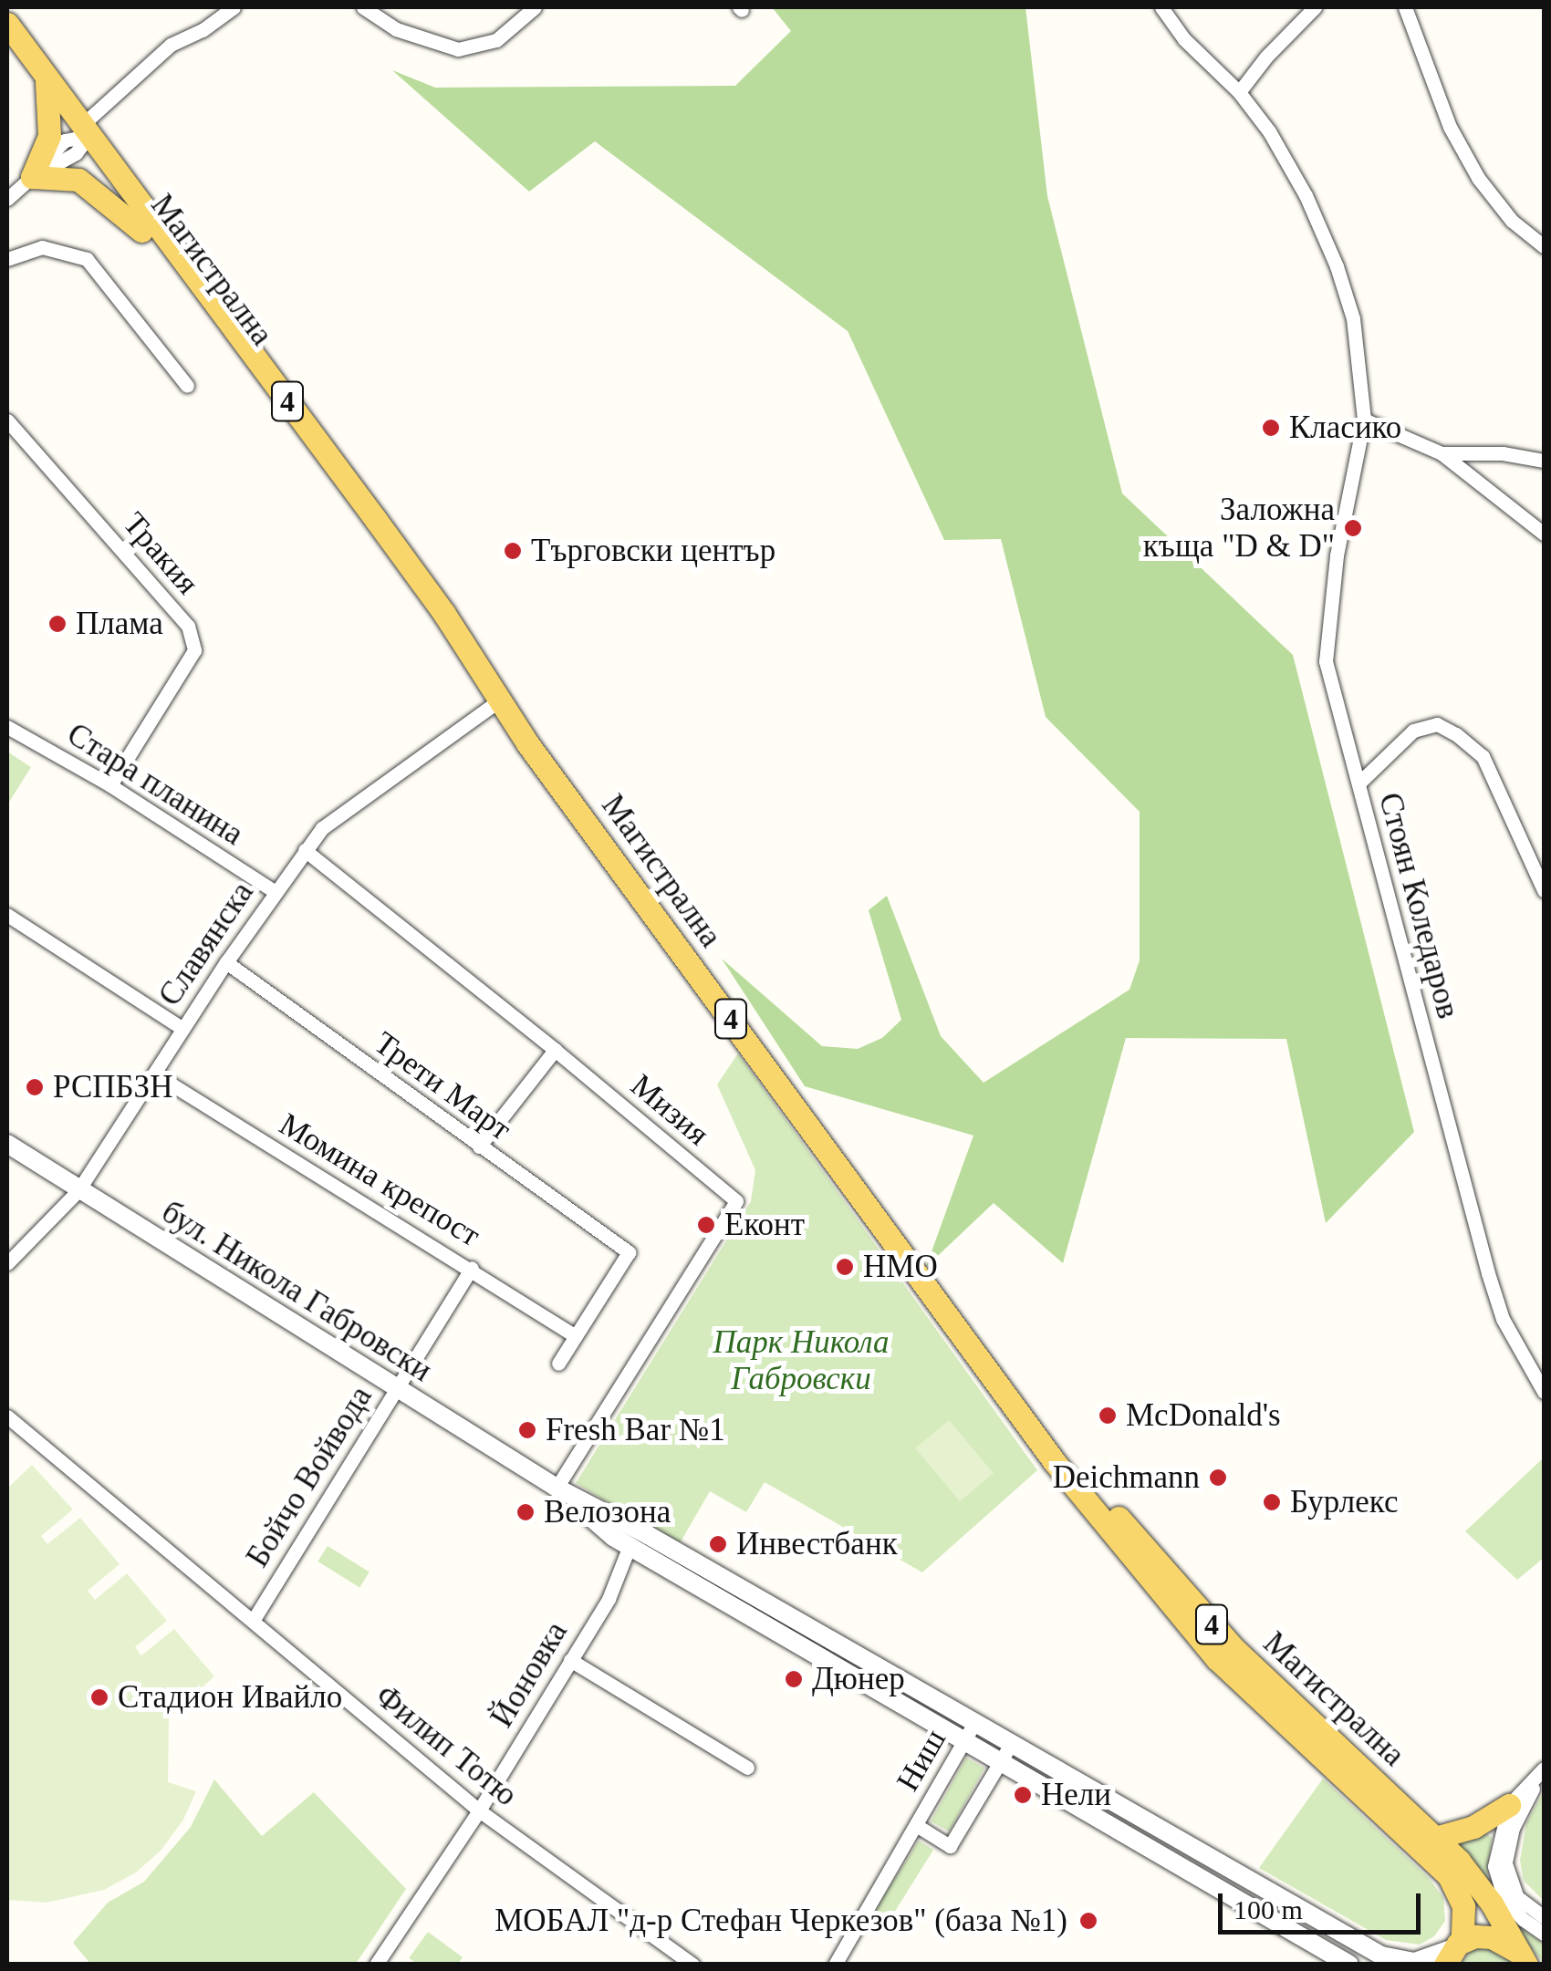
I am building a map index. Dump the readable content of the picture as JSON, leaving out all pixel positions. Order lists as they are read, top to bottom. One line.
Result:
{"streets":{"main road":["Магистрална","4"],"street":["Тракия","Стара планина","Стоян Коледаров","Славянска","Трети Март","Мизия","Момина крепост","бул. Никола Габровски","Бойчо Войвода","Йоновка","Филип Тотю","Ниш"]},"crossings":[["Магистрална","Славянска"],["Магистрална","бул. Никола Габровски"],["Тракия","Стара планина"],["Стара планина","Славянска"],["Славянска","Трети Март"],["Славянска","Мизия"],["Славянска","Момина крепост"],["Славянска","бул. Никола Габровски"],["Трети Март","Момина крепост"],["Мизия","бул. Никола Габровски"],["Момина крепост","Бойчо Войвода"],["бул. Никола Габровски","Бойчо Войвода"],["бул. Никола Габровски","Йоновка"],["бул. Никола Габровски","Ниш"],["Бойчо Войвода","Филип Тотю"],["Йоновка","Филип Тотю"]],"parks":["Парк Никола Габровски"],"places":["Класико","Заложна къща \"D & D\"","Търговски център","Плама","РСПБЗН","Еконт","HMO","McDonald's","Fresh Bar №1","Deichmann","Бурлекс","Велозона","Инвестбанк","Дюнер","Стадион Ивайло","Нели","МОБАЛ \"д-р Стефан Черкезов\" (база №1)"],"scale_bar":"100 m"}
